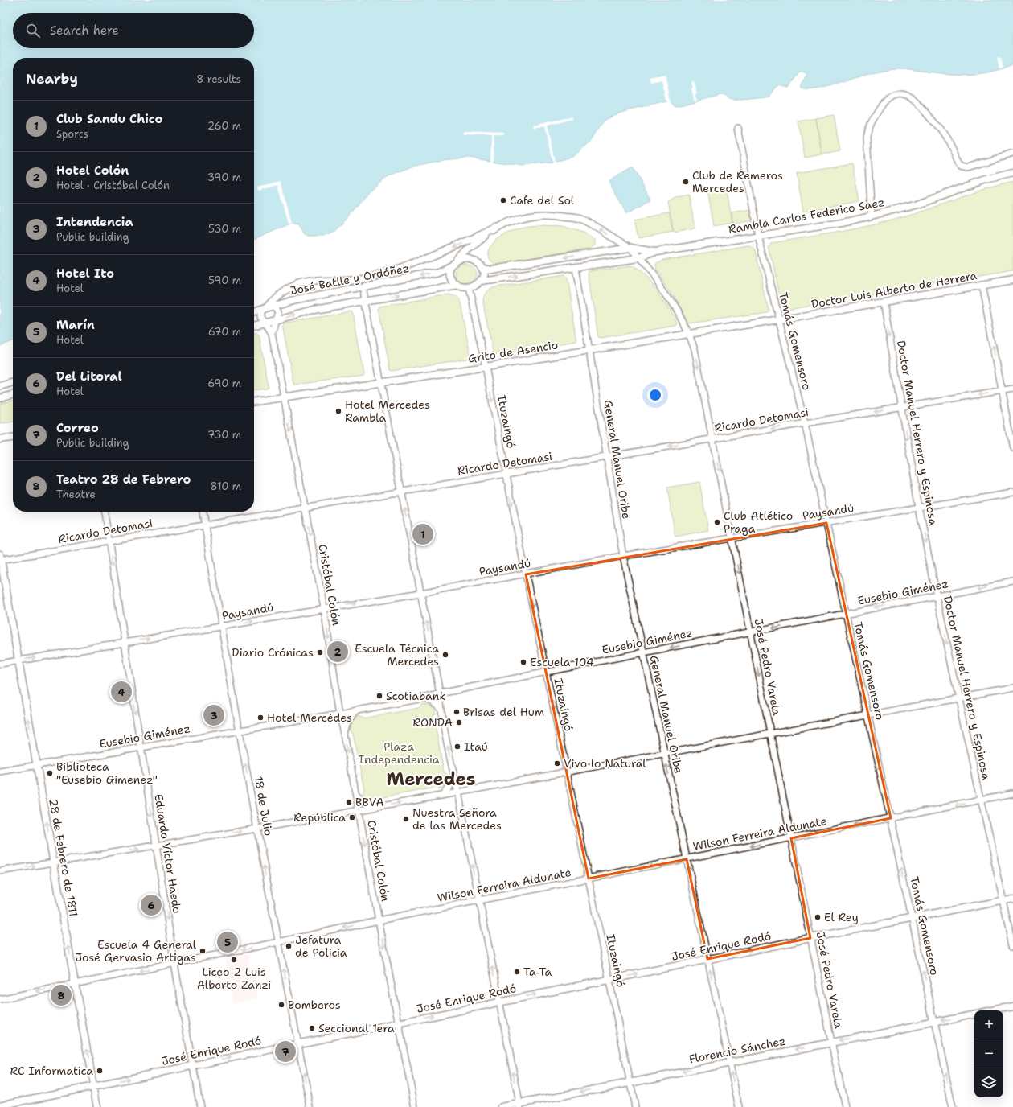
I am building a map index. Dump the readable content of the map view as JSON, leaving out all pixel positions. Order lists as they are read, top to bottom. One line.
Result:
{"streets":{"street":["Rambla Carlos Federico Saez","José Batlle y Ordóñez","Doctor Luis Alberto de Herrera","Tomás Gomensoro","Grito de Asencio","Ricardo Detomasi","Ituzaingó","Doctor Manuel Herrero y Espinosa","General Manuel Oribe","Paysandú","Cristóbal Colón","Eusebio Giménez","José Pedro Varela","18 de Julio","Wilson Ferreira Aldunate","Eduardo Víctor Haedo","28 de Febrero de 1811","José Enrique Rodó","Florencio Sánchez"]},"crossings":[["Rambla Carlos Federico Saez","José Batlle y Ordóñez"],["Rambla Carlos Federico Saez","Tomás Gomensoro"],["Rambla Carlos Federico Saez","Ituzaingó"],["Rambla Carlos Federico Saez","General Manuel Oribe"],["Rambla Carlos Federico Saez","José Pedro Varela"],["José Batlle y Ordóñez","Ituzaingó"],["Doctor Luis Alberto de Herrera","Tomás Gomensoro"],["Doctor Luis Alberto de Herrera","Grito de Asencio"],["Doctor Luis Alberto de Herrera","Doctor Manuel Herrero y Espinosa"],["Tomás Gomensoro","Grito de Asencio"],["Tomás Gomensoro","Ricardo Detomasi"],["Tomás Gomensoro","Paysandú"],["Tomás Gomensoro","Eusebio Giménez"],["Tomás Gomensoro","Wilson Ferreira Aldunate"],["Tomás Gomensoro","José Enrique Rodó"],["Tomás Gomensoro","Florencio Sánchez"],["Grito de Asencio","Ituzaingó"],["Grito de Asencio","General Manuel Oribe"],["Grito de Asencio","Cristóbal Colón"],["Grito de Asencio","José Pedro Varela"],["Ricardo Detomasi","Ituzaingó"],["Ricardo Detomasi","Doctor Manuel Herrero y Espinosa"],["Ricardo Detomasi","General Manuel Oribe"],["Ricardo Detomasi","Cristóbal Colón"],["Ricardo Detomasi","José Pedro Varela"],["Ricardo Detomasi","18 de Julio"],["Ricardo Detomasi","Eduardo Víctor Haedo"],["Ricardo Detomasi","28 de Febrero de 1811"],["Ituzaingó","Paysandú"],["Ituzaingó","Eusebio Giménez"],["Ituzaingó","Wilson Ferreira Aldunate"],["Ituzaingó","José Enrique Rodó"],["Ituzaingó","Florencio Sánchez"],["Doctor Manuel Herrero y Espinosa","Paysandú"],["Doctor Manuel Herrero y Espinosa","Eusebio Giménez"],["Doctor Manuel Herrero y Espinosa","Wilson Ferreira Aldunate"],["Doctor Manuel Herrero y Espinosa","José Enrique Rodó"],["General Manuel Oribe","Paysandú"],["General Manuel Oribe","Eusebio Giménez"],["General Manuel Oribe","Wilson Ferreira Aldunate"],["General Manuel Oribe","José Enrique Rodó"],["General Manuel Oribe","Florencio Sánchez"],["Paysandú","Cristóbal Colón"],["Paysandú","José Pedro Varela"],["Paysandú","18 de Julio"],["Paysandú","Eduardo Víctor Haedo"],["Paysandú","28 de Febrero de 1811"],["Cristóbal Colón","Eusebio Giménez"],["Cristóbal Colón","Wilson Ferreira Aldunate"],["Cristóbal Colón","José Enrique Rodó"],["Eusebio Giménez","José Pedro Varela"],["Eusebio Giménez","18 de Julio"],["Eusebio Giménez","Eduardo Víctor Haedo"],["Eusebio Giménez","28 de Febrero de 1811"],["José Pedro Varela","Wilson Ferreira Aldunate"],["José Pedro Varela","José Enrique Rodó"],["José Pedro Varela","Florencio Sánchez"],["18 de Julio","Wilson Ferreira Aldunate"],["18 de Julio","José Enrique Rodó"],["Wilson Ferreira Aldunate","Eduardo Víctor Haedo"],["Wilson Ferreira Aldunate","28 de Febrero de 1811"],["Eduardo Víctor Haedo","José Enrique Rodó"],["28 de Febrero de 1811","José Enrique Rodó"]],"one_way":["Tomás Gomensoro","Ricardo Detomasi","Ituzaingó","Doctor Manuel Herrero y Espinosa","General Manuel Oribe","Paysandú","Cristóbal Colón","Eusebio Giménez","José Pedro Varela","18 de Julio","Wilson Ferreira Aldunate","Eduardo Víctor Haedo","28 de Febrero de 1811","José Enrique Rodó","Florencio Sánchez"],"districts":["Mercedes"],"parks":["Plaza Independencia"],"places":["Club de Remeros Mercedes","Cafe del Sol","Hotel Mercedes Rambla","Club Atlético Praga","Diario Crónicas","Escuela Técnica Mercedes","Escuela 104","Scotiabank","Brisas del Hum","Hotel Mercėdes","RONDA","Itaú","Vivo lo Natural","Biblioteca \"Eusebio Gimenez\"","BBVA","República","Nuestra Señora de las Mercedes","El Rey","Jefatura de Policia","Escuela 4 General José Gervasio Artigas","Liceo 2 Luis Alberto Zanzi","Ta-Ta","Bomberos","Seccional 1era","RC Informatica"],"page":{"search":"Search here","heading":["Nearby","8 results"],"list":[{"mark":"1","name":"Club Sandu Chico","note":"Sports","value":"260 m"},{"mark":"2","name":"Hotel Colón","note":"Hotel · Cristóbal Colón","value":"390 m"},{"mark":"3","name":"Intendencia","note":"Public building","value":"530 m"},{"mark":"4","name":"Hotel Ito","note":"Hotel","value":"590 m"},{"mark":"5","name":"Marín","note":"Hotel","value":"670 m"},{"mark":"6","name":"Del Litoral","note":"Hotel","value":"690 m"},{"mark":"7","name":"Correo","note":"Public building","value":"730 m"},{"mark":"8","name":"Teatro 28 de Febrero","note":"Theatre","value":"810 m"}],"pins":["1","2","4","3","6","5","8","7"],"map_buttons":["+","−"]}}
